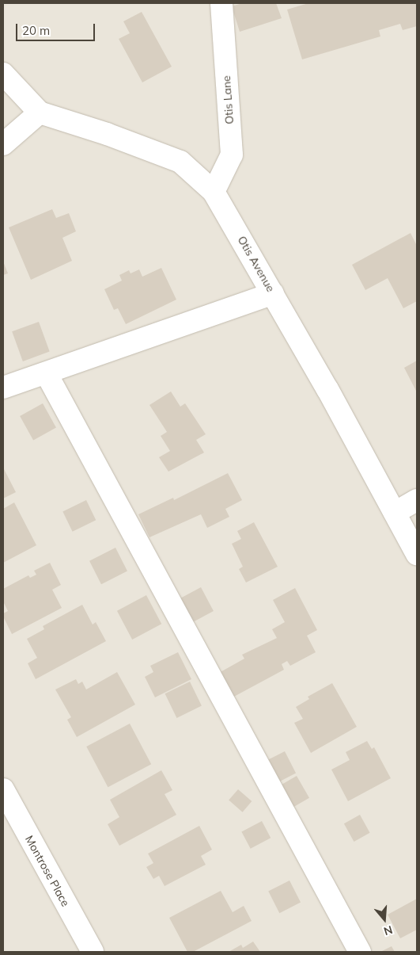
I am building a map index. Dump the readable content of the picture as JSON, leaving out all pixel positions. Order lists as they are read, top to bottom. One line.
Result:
{"streets":{"street":["Otis Lane","Otis Avenue","Montrose Place"]},"crossings":[["Otis Lane","Otis Avenue"]],"scale_bar":"20 m","north":"bottom"}
